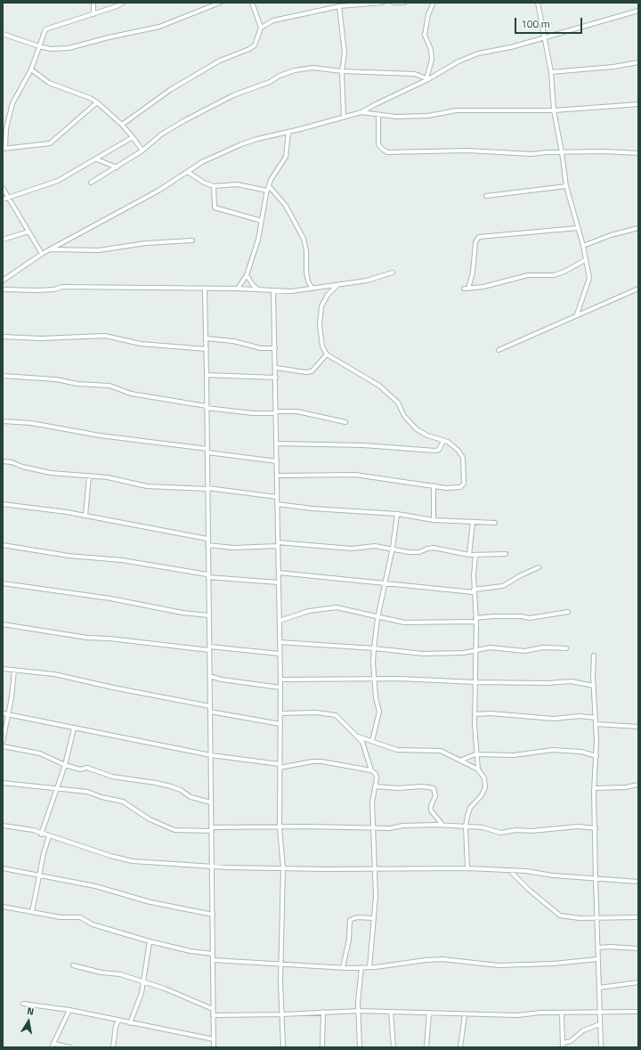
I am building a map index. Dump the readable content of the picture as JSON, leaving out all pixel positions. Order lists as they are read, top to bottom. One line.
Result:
{"scale_bar":"100 m","north":"top"}
